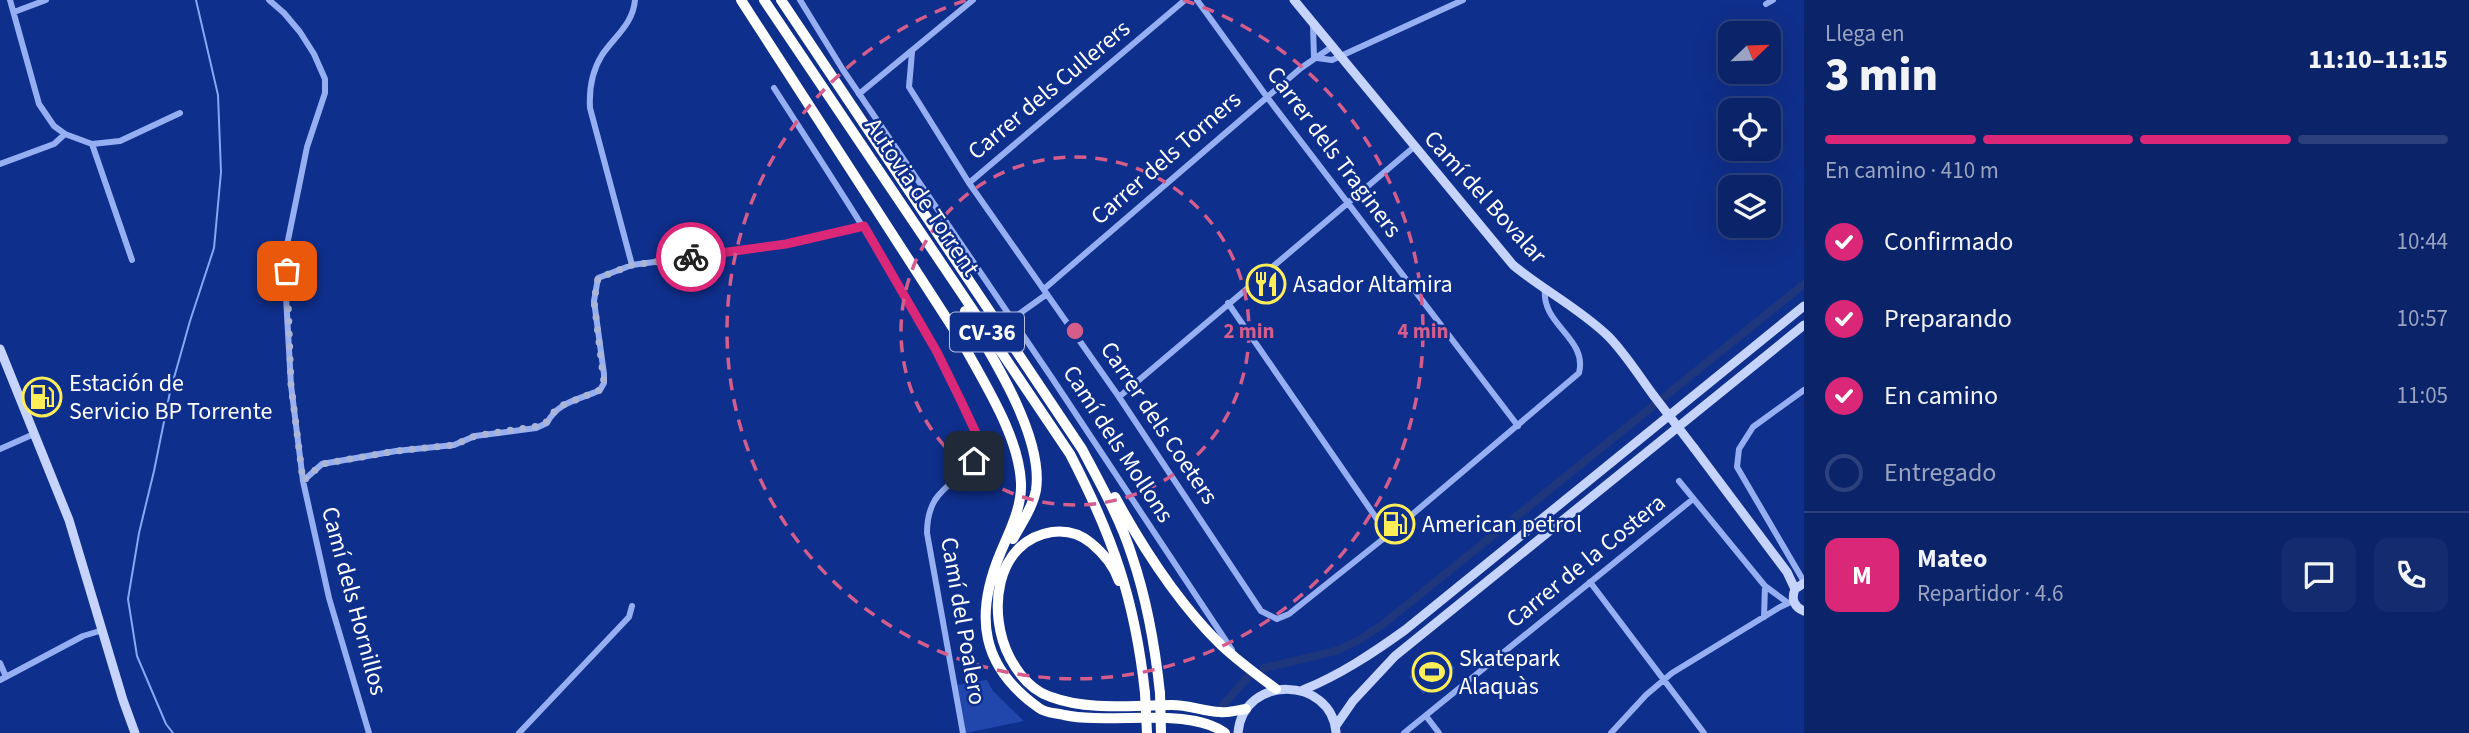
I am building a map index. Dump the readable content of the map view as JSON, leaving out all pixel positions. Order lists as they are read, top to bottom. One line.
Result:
{"streets":{"highway":["Autovia de Torrent","CV-36"],"main road":["Camí del Bovalar"],"street":["Carrer dels Cullerers","Carrer dels Traginers","Carrer dels Torners","Carrer dels Coeters","Camí dels Mollons","Carrer de la Costera","Camí dels Hornillos","Camí del Poalero"]},"crossings":[["Carrer dels Cullerers","Carrer dels Coeters"],["Carrer dels Traginers","Carrer dels Torners"],["Carrer dels Torners","Camí del Bovalar"],["Carrer dels Torners","Carrer dels Coeters"],["Carrer dels Torners","Camí dels Mollons"]],"places":{"restaurant":["Asador Altamira"],"fuel station":["Estación de Servicio BP Torrente","American petrol"],"sports":["Skatepark Alaquàs"]},"north":"top right","page":{"heading":["3 min","Llega en","11:10–11:15"],"panel":["Mateo","Repartidor · 4.6"],"bar":"En camino · 410 m","list":[["Confirmado","10:44"],["Preparando","10:57"],["En camino","11:05"],"Entregado"],"round":"M"},"rings":["2 min","4 min"]}
